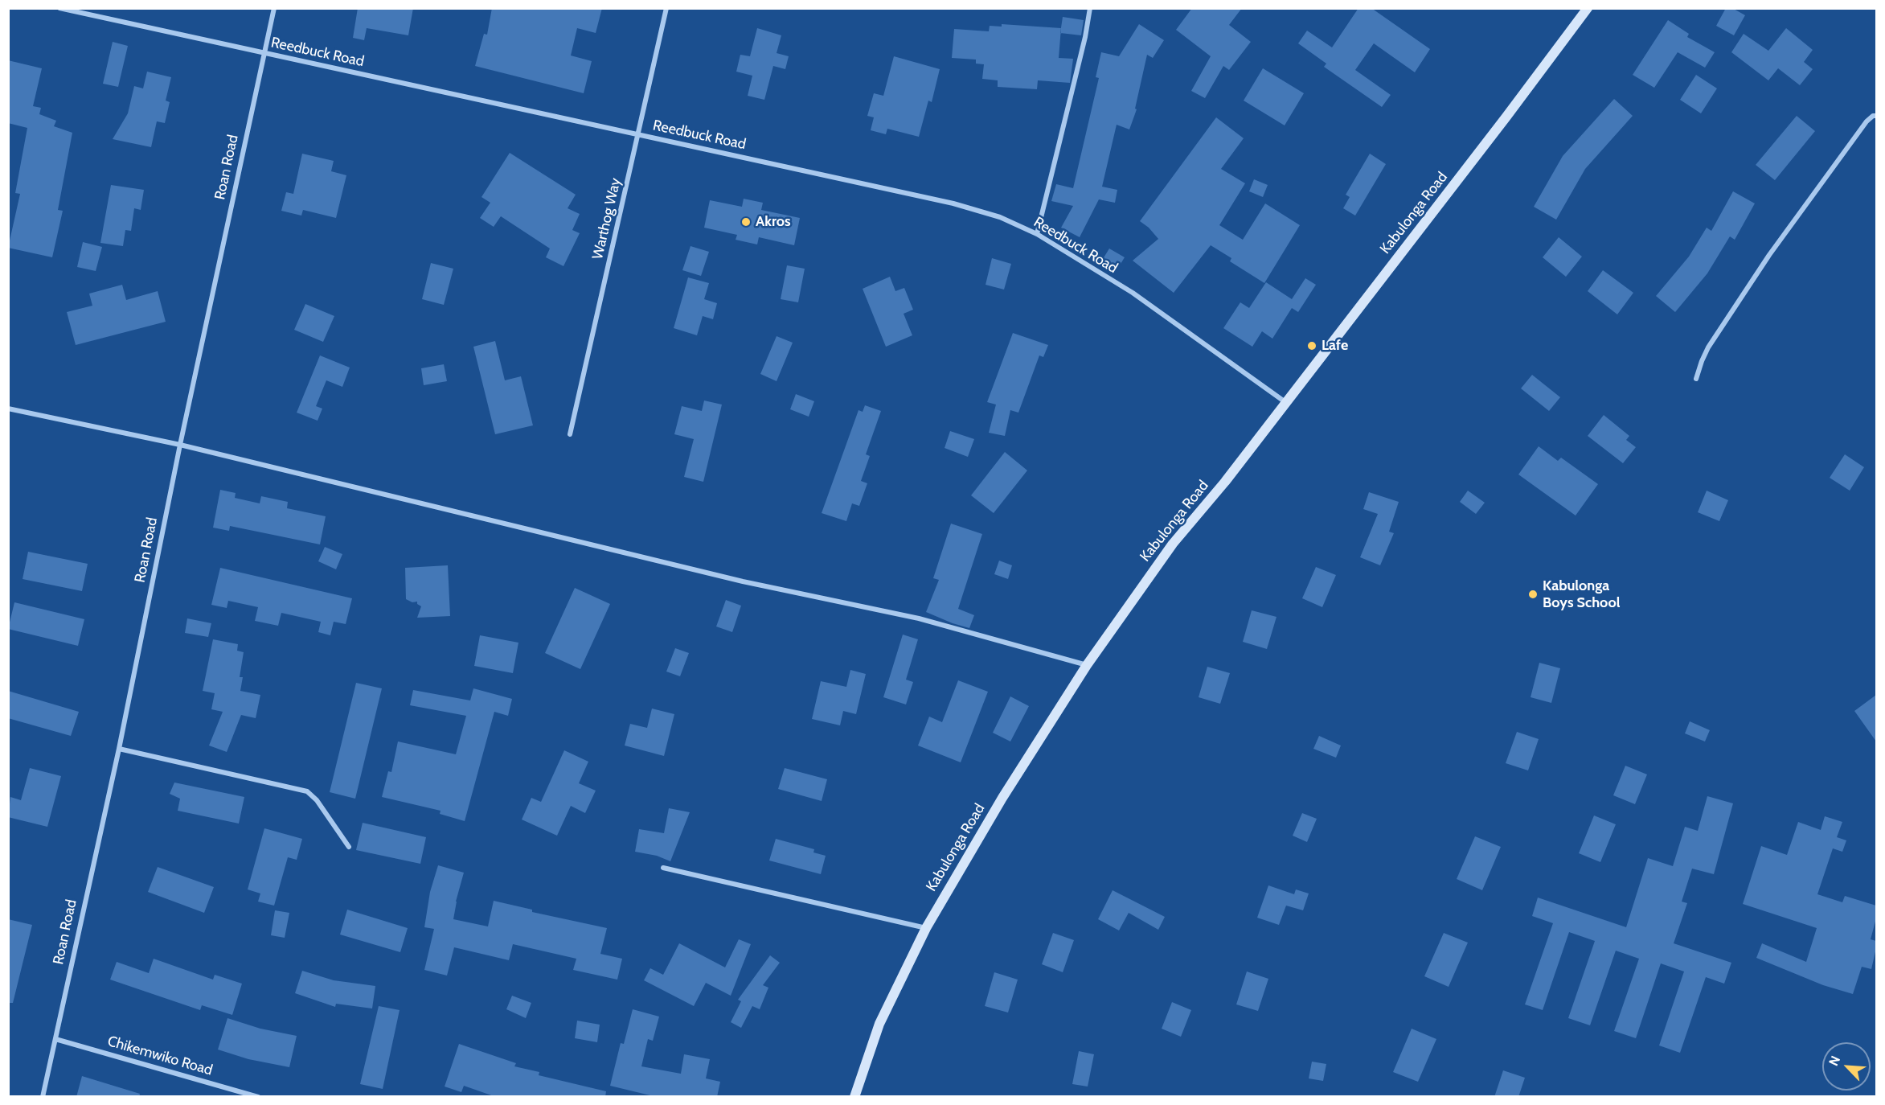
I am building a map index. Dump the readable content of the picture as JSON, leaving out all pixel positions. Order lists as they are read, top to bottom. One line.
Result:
{"streets":{"main road":["Kabulonga Road"],"street":["Reedbuck Road","Roan Road","Warthog Way","Chikemwiko Road"]},"crossings":[["Reedbuck Road","Roan Road"],["Reedbuck Road","Kabulonga Road"],["Reedbuck Road","Warthog Way"],["Roan Road","Chikemwiko Road"]],"places":["Akros","Lafe","Kabulonga Boys School"],"north":"top left"}
